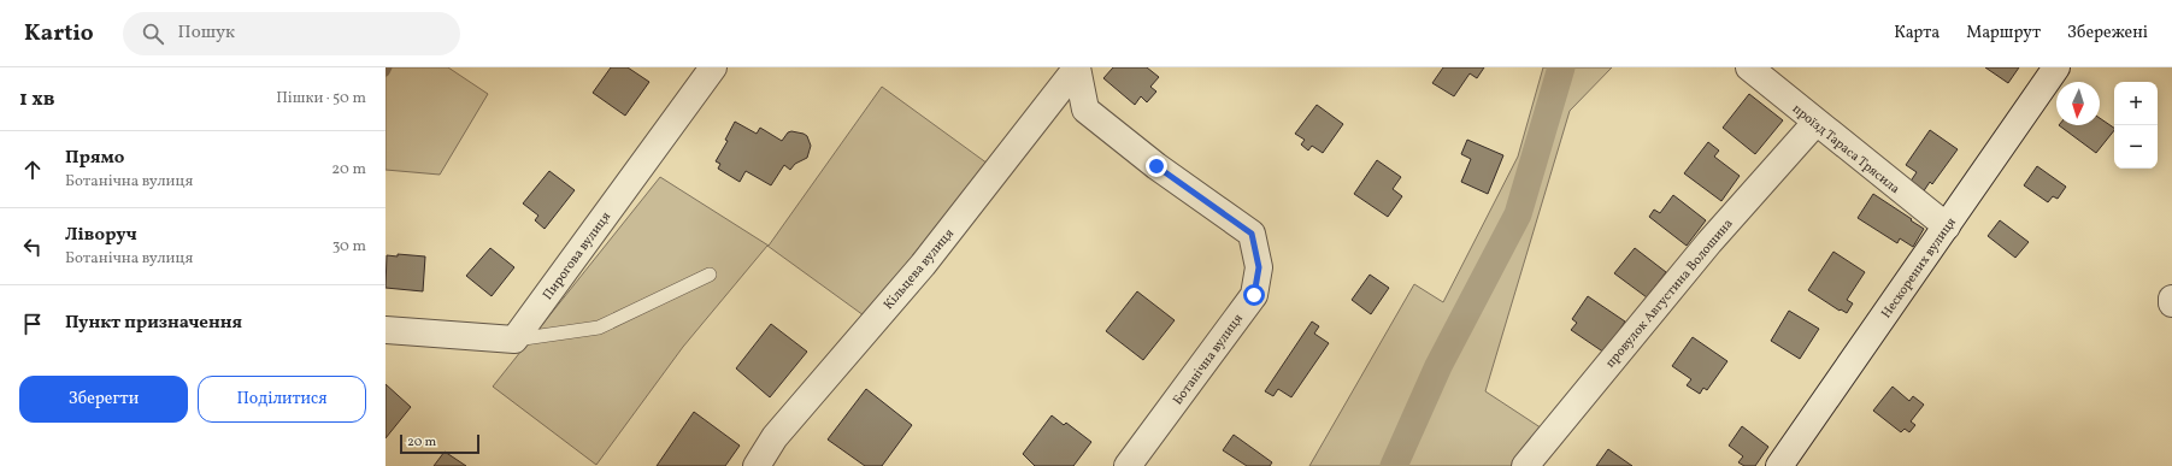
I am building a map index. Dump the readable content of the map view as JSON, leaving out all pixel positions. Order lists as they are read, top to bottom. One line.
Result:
{"streets":{"street":["проїзд Тараса Трясила","Пирогова вулиця","Нескорених вулиця","Кільцева вулиця","провулок Августина Волошина","Ботанічна вулиця"]},"crossings":[["проїзд Тараса Трясила","Нескорених вулиця"],["проїзд Тараса Трясила","провулок Августина Волошина"],["Кільцева вулиця","Ботанічна вулиця"]],"scale_bar":"20 m","north":"bottom","page":{"header":"Kartio","search":"Пошук","nav":["Карта","Маршрут","Збережені"],"heading":["1 хв","Пішки · 50 m"],"map_buttons":["+","−"],"list":[["Прямо","Ботанічна вулиця","20 m"],["Ліворуч","Ботанічна вулиця","30 m"],"Пункт призначення"],"buttons":["Зберегти","Поділитися"],"scale":"20 m"}}
